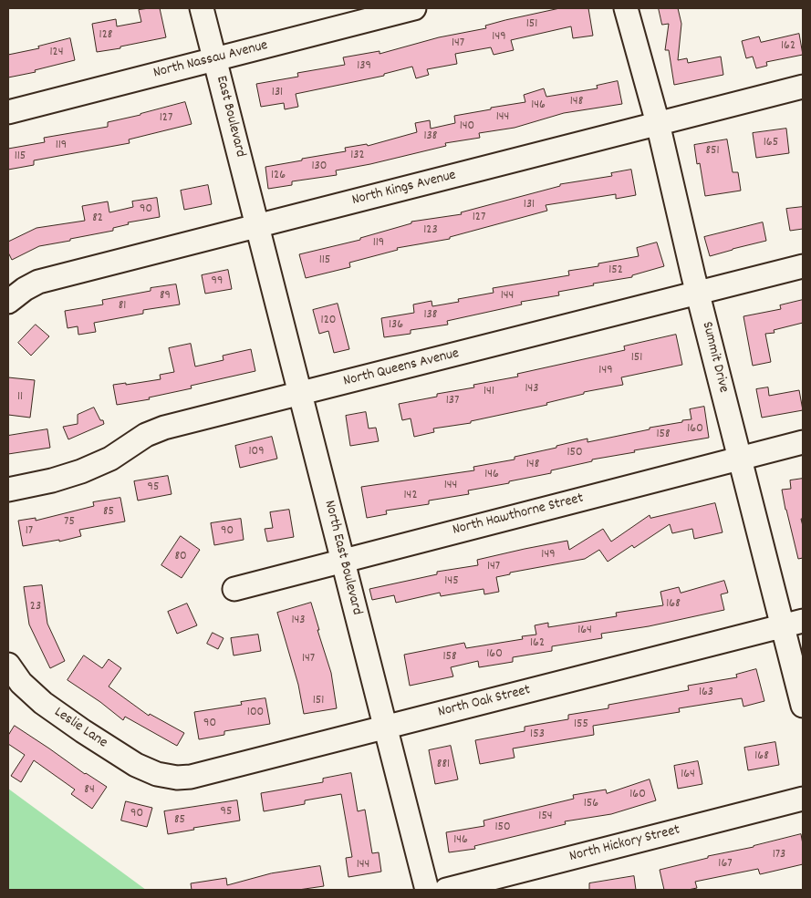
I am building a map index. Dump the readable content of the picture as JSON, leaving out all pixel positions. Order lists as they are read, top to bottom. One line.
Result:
{"streets":{"street":["North Nassau Avenue","East Boulevard","North Kings Avenue","Summit Drive","North Queens Avenue","North Hawthorne Street","North East Boulevard","North Oak Street","Leslie Lane","North Hickory Street"]},"crossings":[["North Nassau Avenue","East Boulevard"],["East Boulevard","North Kings Avenue"],["East Boulevard","North East Boulevard"],["North Kings Avenue","Summit Drive"],["North Kings Avenue","North East Boulevard"],["Summit Drive","North Queens Avenue"],["Summit Drive","North Hawthorne Street"],["Summit Drive","North Oak Street"],["North Queens Avenue","North East Boulevard"],["North Hawthorne Street","North East Boulevard"],["North East Boulevard","North Oak Street"],["North Oak Street","Leslie Lane"]],"house_numbers":["151","128","149","147","162","124","139","131","148","146","144","127","140","138","165","119","851","132","115","130","126","131","90","127","82","123","119","115","152","99","89","144","81","138","120","136","151","149","143","141","11","137","160","158","109","150","148","146","144","95","142","85","75","17","90","149","80","147","145","168","23","143","164","162","160","158","147","163","151","100","90","155","153","168","881","164","84","160","156","95","90","154","85","150","146","173","167","144"]}
